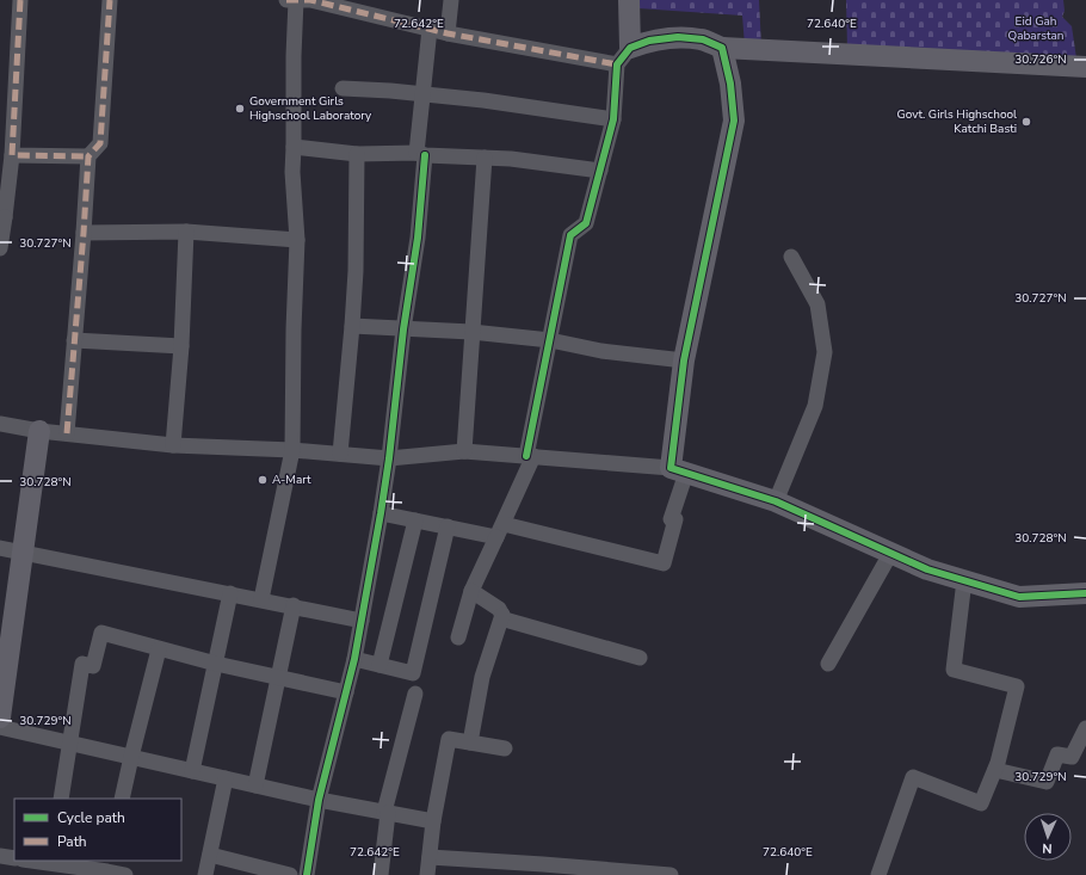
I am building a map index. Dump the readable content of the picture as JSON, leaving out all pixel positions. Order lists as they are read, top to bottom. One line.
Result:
{"parks":["Eid Gah Qabarstan"],"places":["Government Girls Highschool Laboratory","Govt. Girls Highschool Katchi Basti","A-Mart"],"legend":["Cycle path","Path"],"north":"bottom","coordinates":["72.642°E","72.640°E","30.726°N","30.727°N","30.728°N","30.729°N"]}
